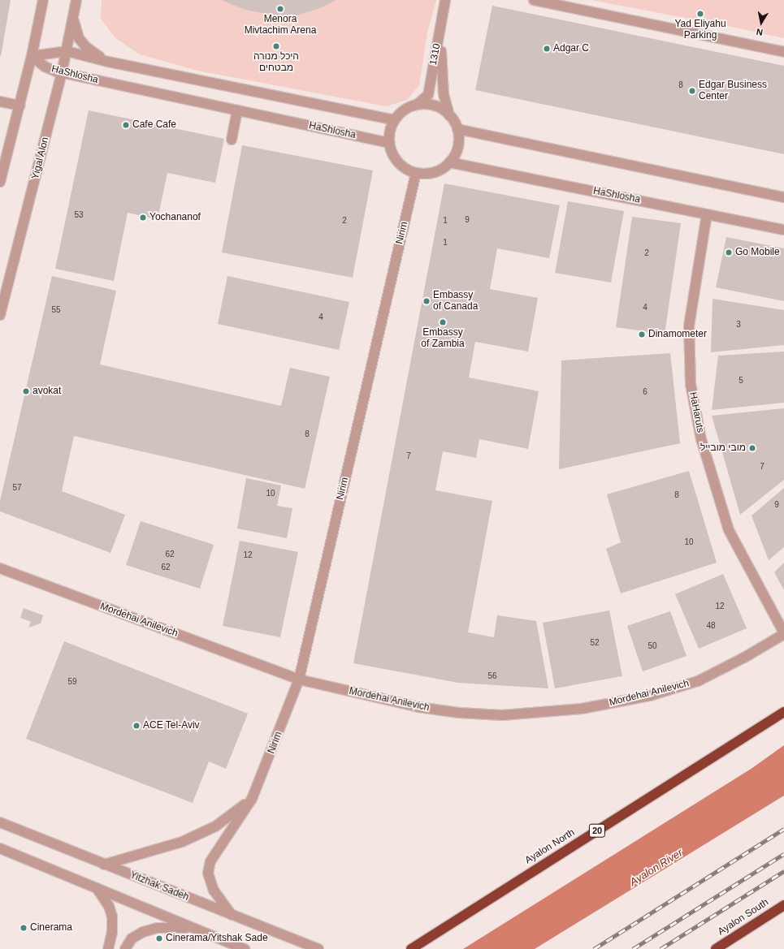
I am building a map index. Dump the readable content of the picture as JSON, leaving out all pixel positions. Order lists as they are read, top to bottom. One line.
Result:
{"streets":{"highway":["20","Ayalon North","Ayalon South"],"street":["1310","HaShlosha","Yigal Alon","Nirim","HaHaruts","Mordehai Anilevich","Yitzhak Sadeh"]},"crossings":[["1310","HaShlosha"],["1310","Nirim"],["HaShlosha","Yigal Alon"],["HaShlosha","Nirim"],["HaShlosha","HaHaruts"],["Nirim","Mordehai Anilevich"],["Nirim","Yitzhak Sadeh"],["HaHaruts","Mordehai Anilevich"]],"water":["Ayalon River"],"places":["Menora Mivtachim Arena","Yad Eliyahu Parking","היכל מנורה מבטחים","Adgar C","Edgar Business Center","Cafe Cafe","Yochananof","Go Mobile","Embassy of Canada","Embassy of Zambia","Dinamometer","avokat","מובי מובייל","ACE Tel-Aviv","Cinerama","Cinerama/Yitshak Sade"],"house_numbers":["8","53","9","2","1","1","2","4","55","4","3","5","6","8","7","7","57","10","8","9","10","62","12","62","12","48","52","50","56","59"],"north":"bottom"}
